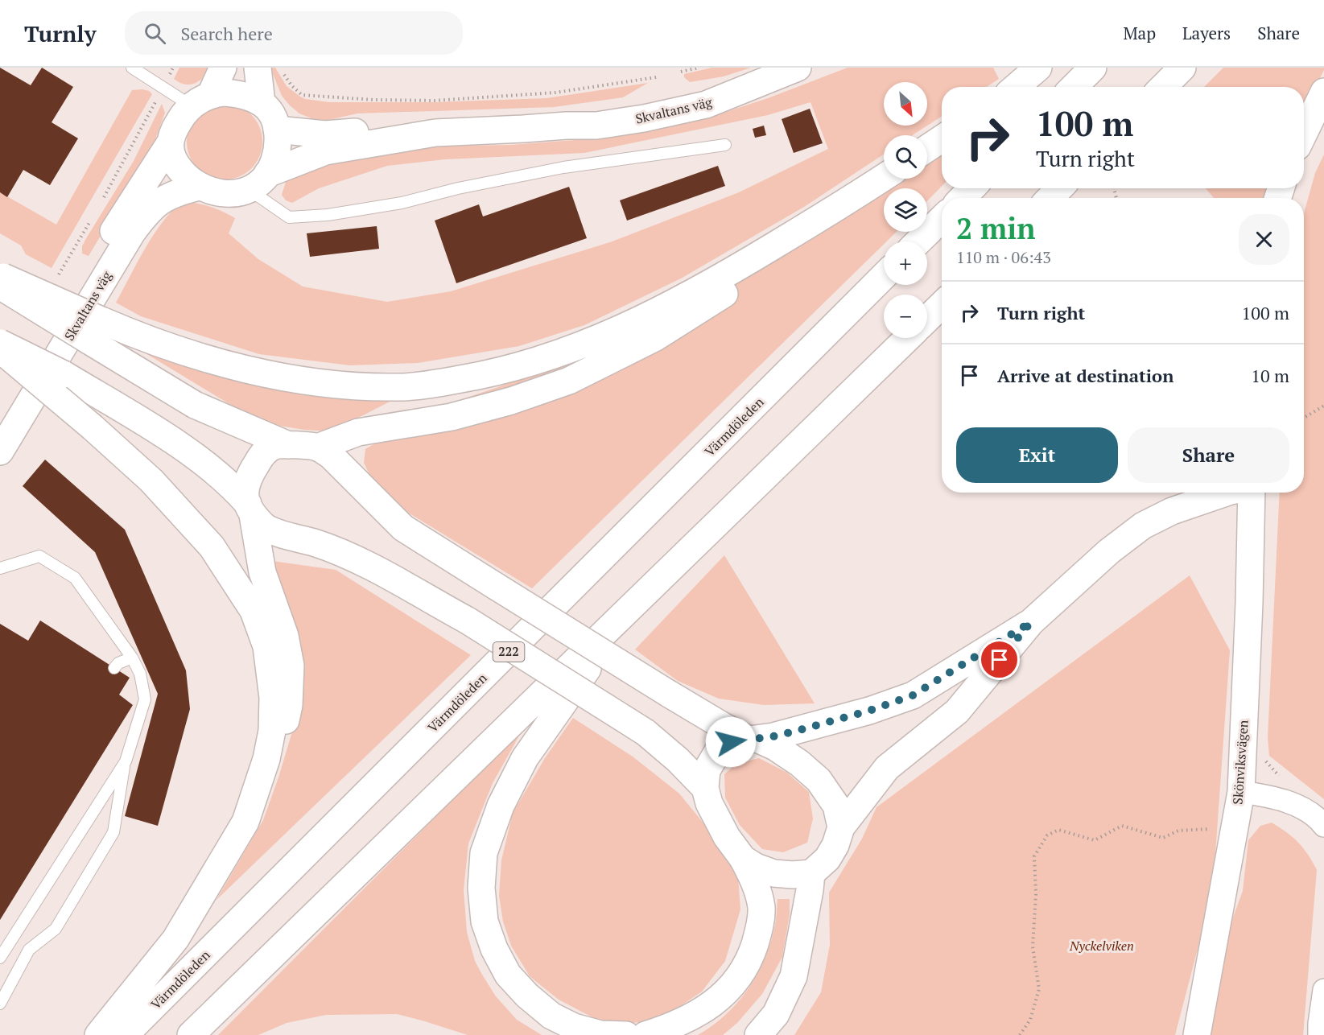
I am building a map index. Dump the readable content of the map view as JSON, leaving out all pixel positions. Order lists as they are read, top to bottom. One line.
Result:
{"streets":{"main road":["Skvaltans väg","Värmdöleden","222","Skönviksvägen"]},"parks":["Nyckelviken"],"north":"bottom right","page":{"header":"Turnly","search":"Search here","nav":["Map","Layers","Share"],"map_buttons":["+","−"],"turn":["100 m","Turn right"],"heading":["2 min","110 m · 06:43"],"list":[{"name":"Turn right","value":"100 m"},{"name":"Arrive at destination","value":"10 m"}],"buttons":["Exit","Share"]}}
